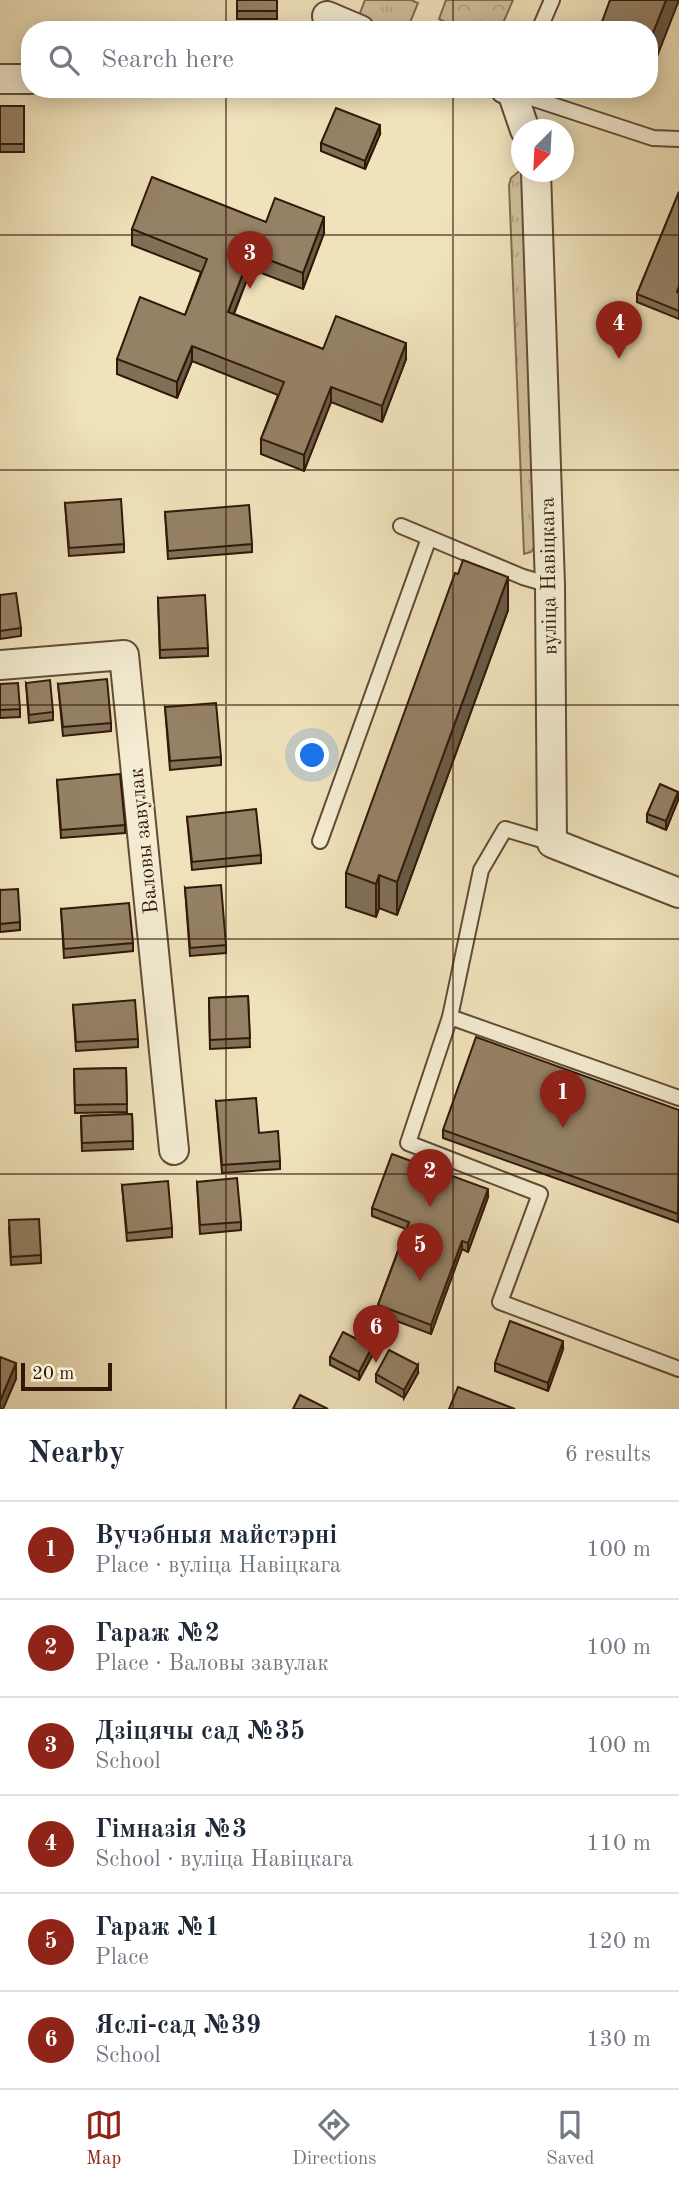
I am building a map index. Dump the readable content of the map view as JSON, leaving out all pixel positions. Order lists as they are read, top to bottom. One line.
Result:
{"streets":{"street":["вуліца Навіцкага","Валовы завулак"]},"scale_bar":"20 m","north":"bottom left","page":{"search":"Search here","pins":["3","4","1","2","5","6"],"scale":"20 m","heading":["Nearby","6 results"],"list":[{"mark":"1","name":"Вучэбныя майстэрні","note":"Place · вуліца Навіцкага","value":"100 m"},{"mark":"2","name":"Гараж №2","note":"Place · Валовы завулак","value":"100 m"},{"mark":"3","name":"Дзіцячы сад №35","note":"School","value":"100 m"},{"mark":"4","name":"Гімназія №3","note":"School · вуліца Навіцкага","value":"110 m"},{"mark":"5","name":"Гараж №1","note":"Place","value":"120 m"},{"mark":"6","name":"Яслі-сад №39","note":"School","value":"130 m"}],"nav":["Map","Directions","Saved"]}}
